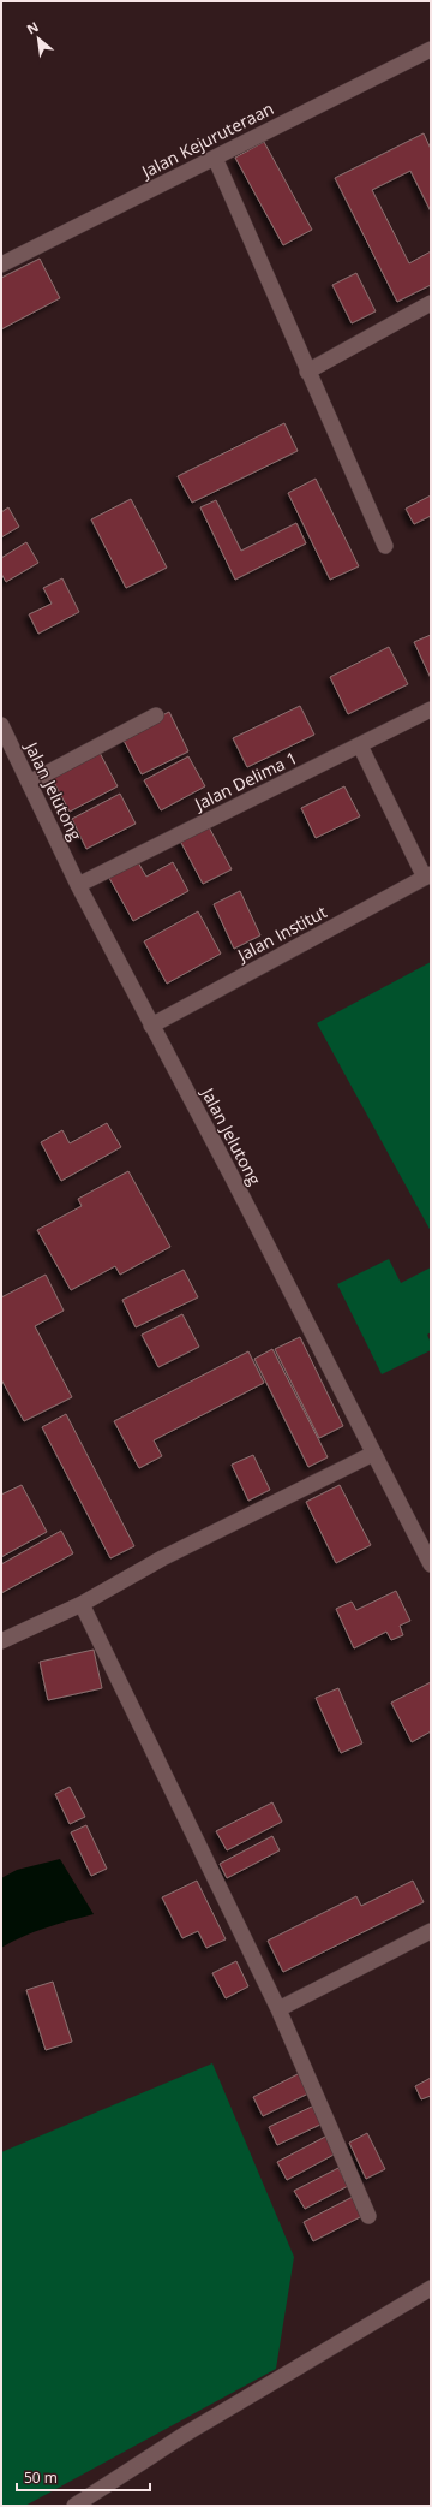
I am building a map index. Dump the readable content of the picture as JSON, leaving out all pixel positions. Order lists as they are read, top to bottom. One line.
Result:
{"streets":{"street":["Jalan Kejuruteraan","Jalan Delima 1","Jalan Jelutong","Jalan Institut"]},"crossings":[["Jalan Delima 1","Jalan Jelutong"],["Jalan Jelutong","Jalan Institut"]],"scale_bar":"50 m","north":"top left"}
